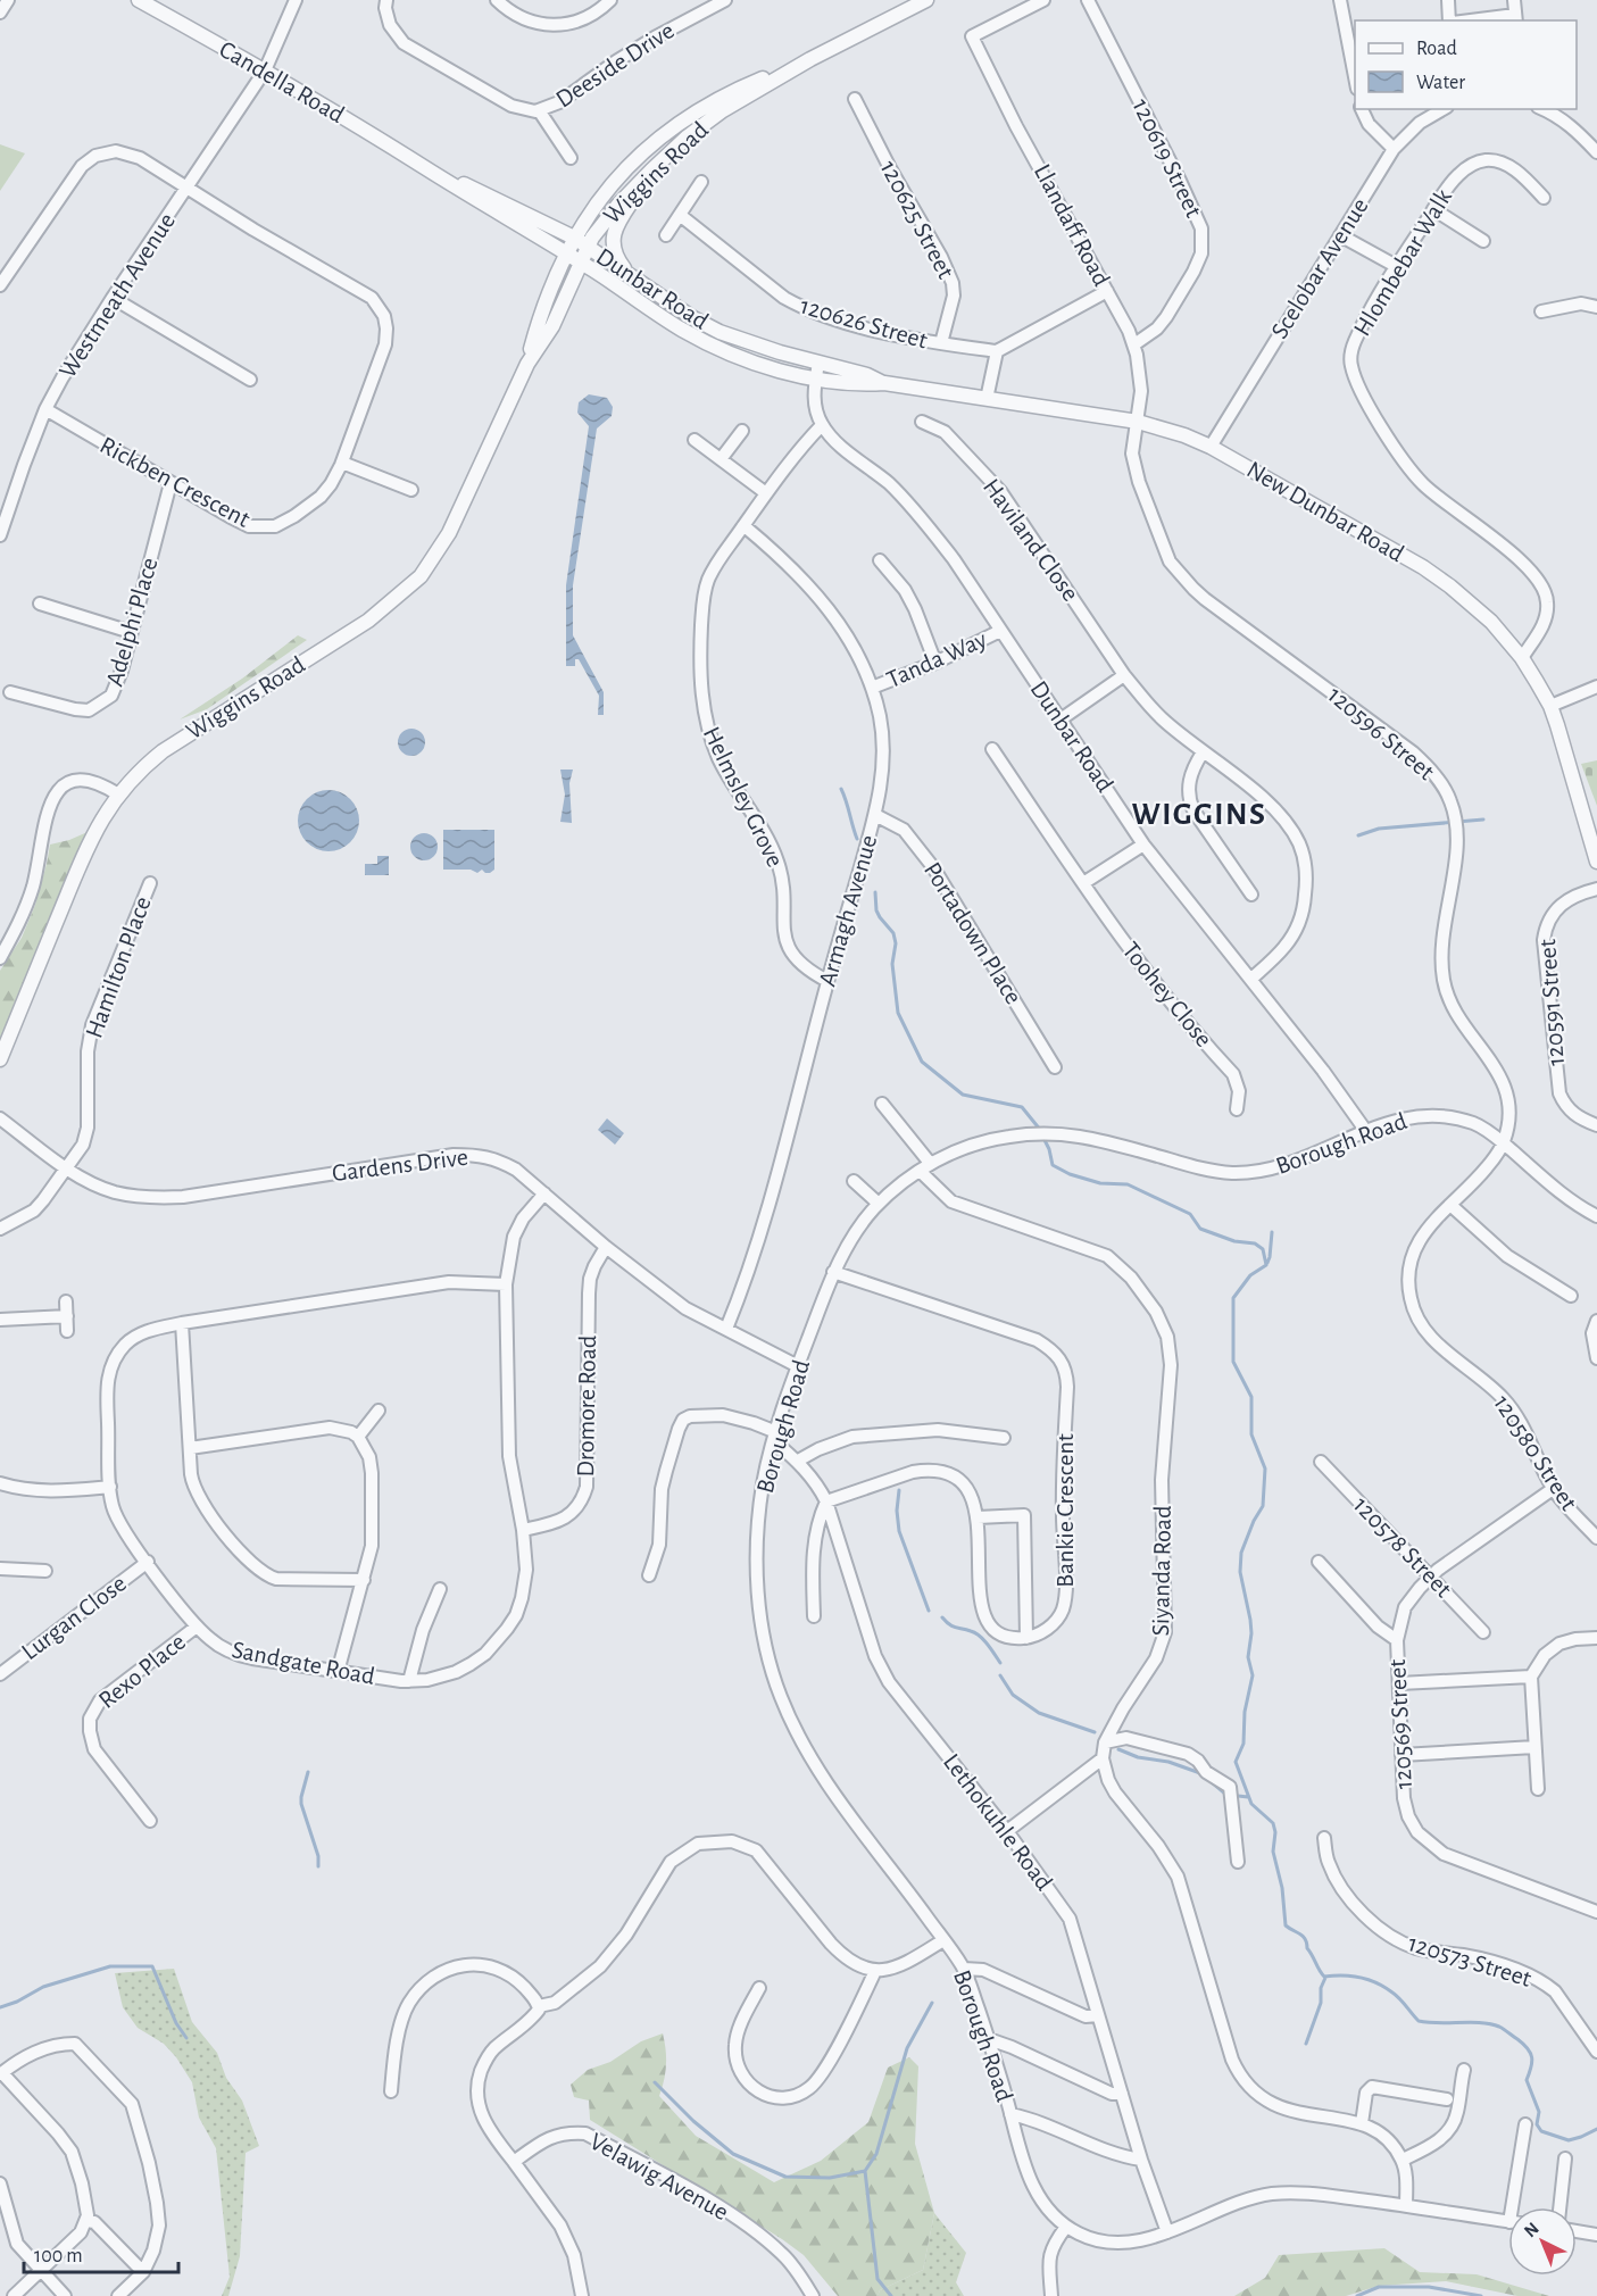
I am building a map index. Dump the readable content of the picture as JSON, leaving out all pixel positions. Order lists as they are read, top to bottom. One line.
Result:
{"streets":{"street":["Deeside Drive","Candella Road","120619 Street","Wiggins Road","120625 Street","Llandaff Road","Hlombebar Walk","Scelobar Avenue","Dunbar Road","Westmeath Avenue","120626 Street","Rickben Crescent","New Dunbar Road","Haviland Close","Adelphi Place","Tanda Way","120596 Street","Helmsley Grove","Armagh Avenue","Portadown Place","Hamilton Place","Toohey Close","120591 Street","Borough Road","Gardens Drive","Dromore Road","120580 Street","Bankie Crescent","120578 Street","Siyanda Road","Lurgan Close","Sandgate Road","Rexo Place","120569 Street","Lethokuhle Road","120573 Street","Velawig Avenue"]},"crossings":[["Candella Road","Wiggins Road"],["Candella Road","Dunbar Road"],["Candella Road","Westmeath Avenue"],["120619 Street","Llandaff Road"],["Wiggins Road","Dunbar Road"],["120625 Street","120626 Street"],["Llandaff Road","New Dunbar Road"],["Llandaff Road","120596 Street"],["Hlombebar Walk","New Dunbar Road"],["Scelobar Avenue","New Dunbar Road"],["Dunbar Road","New Dunbar Road"],["Dunbar Road","Haviland Close"],["Dunbar Road","Tanda Way"],["Dunbar Road","Helmsley Grove"],["Dunbar Road","Borough Road"],["Westmeath Avenue","Rickben Crescent"],["Rickben Crescent","Adelphi Place"],["New Dunbar Road","120596 Street"],["Tanda Way","Armagh Avenue"],["120596 Street","Borough Road"],["120596 Street","120580 Street"],["Helmsley Grove","Armagh Avenue"],["Armagh Avenue","Portadown Place"],["Armagh Avenue","Gardens Drive"],["Hamilton Place","Gardens Drive"],["Borough Road","Gardens Drive"],["Borough Road","120580 Street"],["Borough Road","Bankie Crescent"],["Borough Road","Siyanda Road"],["Borough Road","Lethokuhle Road"],["Gardens Drive","Dromore Road"],["Gardens Drive","Sandgate Road"],["Dromore Road","Sandgate Road"],["120580 Street","120569 Street"],["120578 Street","120569 Street"],["Lurgan Close","Sandgate Road"],["Sandgate Road","Rexo Place"]],"districts":["WIGGINS"],"legend":["Road","Water"],"scale_bar":"100 m","north":"top left"}
